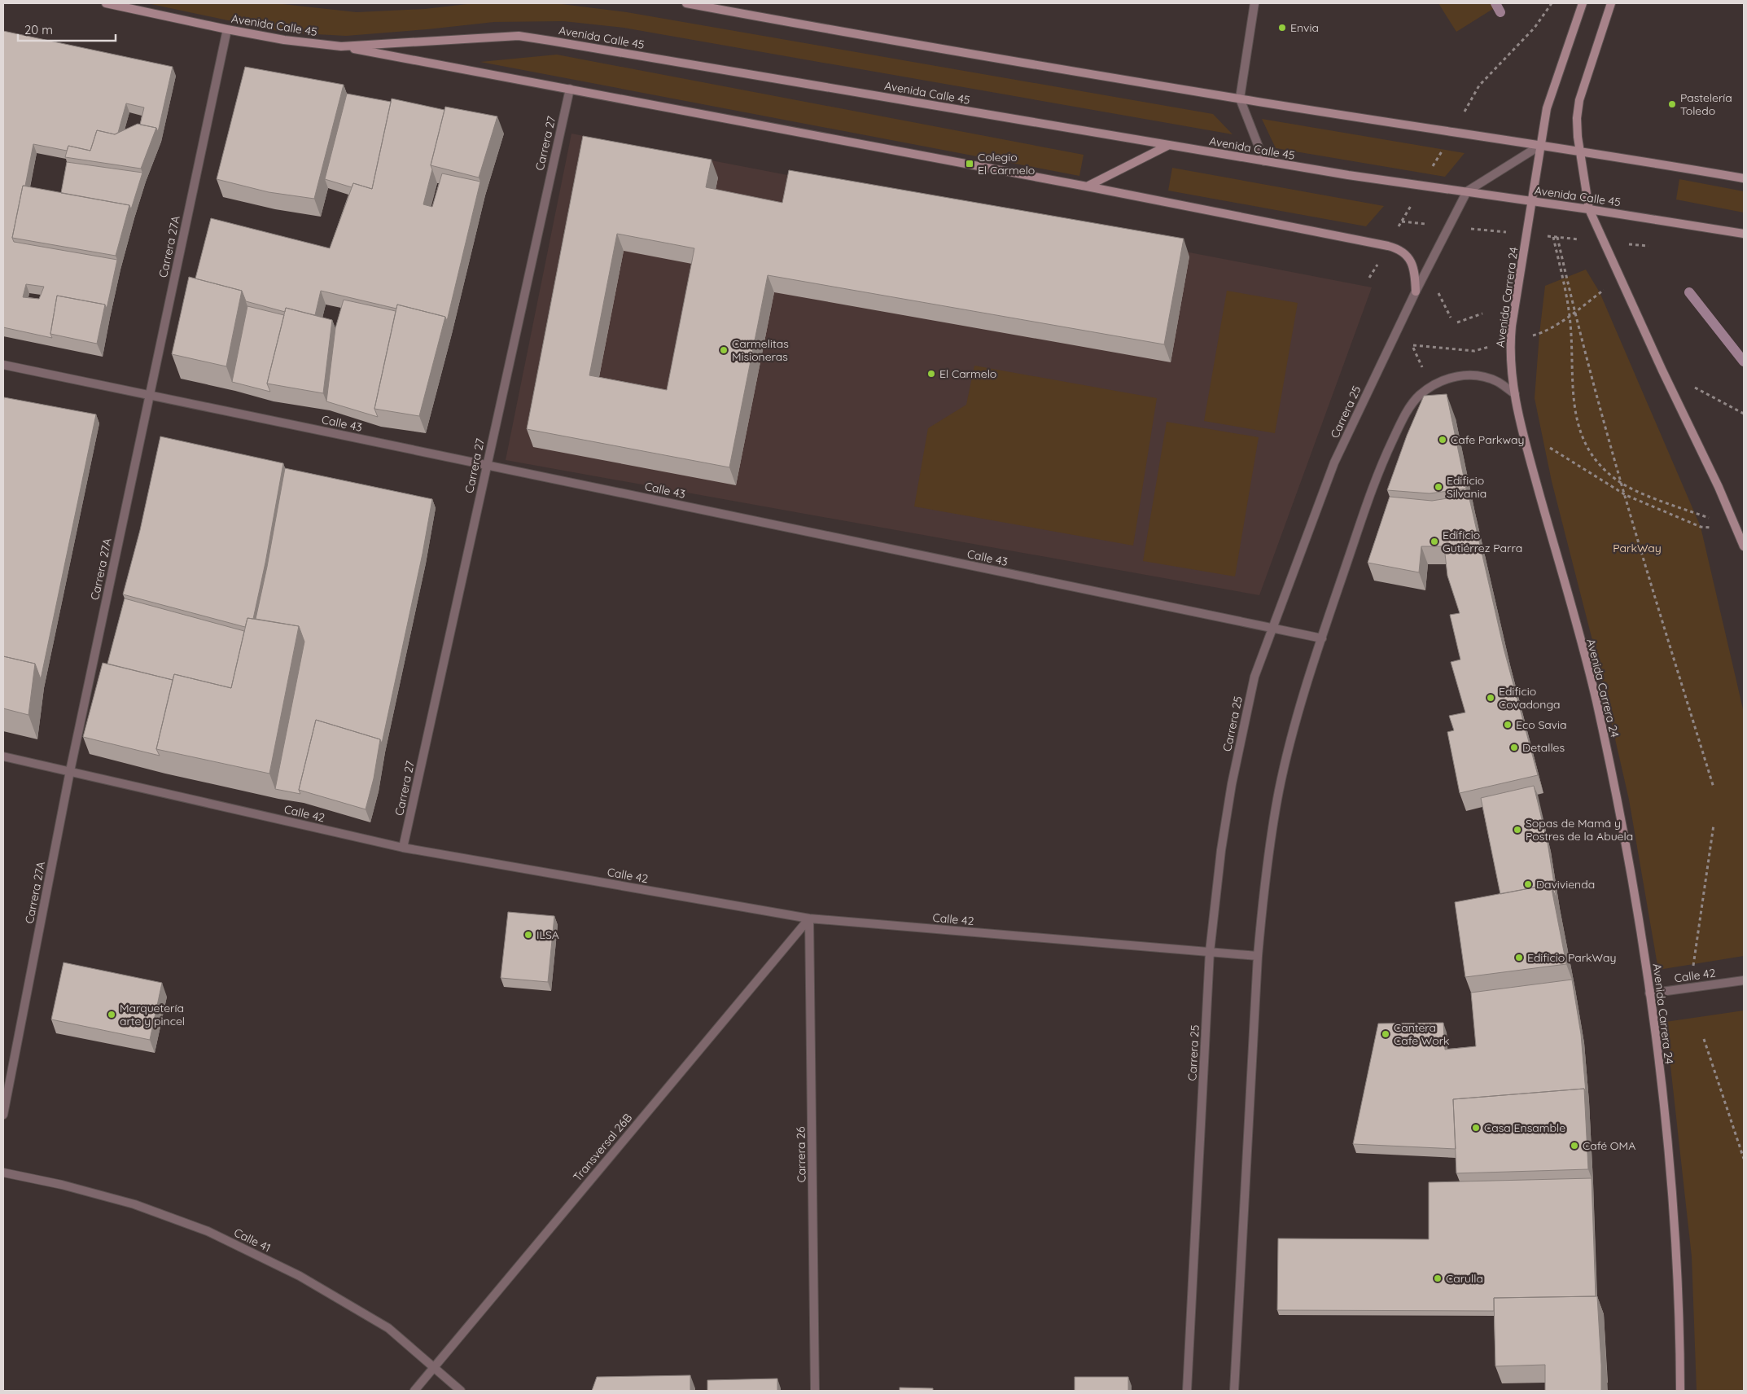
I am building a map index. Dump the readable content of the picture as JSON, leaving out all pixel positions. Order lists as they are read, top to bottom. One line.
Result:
{"streets":{"main road":["Avenida Calle 45","Avenida Carrera 24"],"street":["Carrera 27","Carrera 27A","Carrera 25","Calle 43","Calle 42","Transversal 26B","Carrera 26","Calle 41"]},"crossings":[["Avenida Calle 45","Carrera 27A"],["Avenida Calle 45","Avenida Carrera 24"],["Avenida Calle 45","Carrera 25"],["Carrera 27","Calle 43"],["Carrera 27","Calle 42"],["Carrera 27A","Calle 43"],["Carrera 27A","Calle 42"],["Avenida Carrera 24","Calle 42"],["Carrera 25","Calle 43"],["Carrera 25","Calle 42"],["Calle 42","Transversal 26B"],["Calle 42","Carrera 26"],["Transversal 26B","Carrera 26"],["Transversal 26B","Calle 41"]],"parks":["ParkWay"],"places":{"other":["Envia","Pastelería Toledo","Carmelitas Misioneras","El Carmelo","Cafe Parkway","Edificio Silvania","Edificio Gutiérrez Parra","Edificio Covadonga","Eco Savia","Detalles","Sopas de Mamá y Postres de la Abuela","Davivienda","ILSA","Edificio ParkWay","Marquetería arte y pincel","Cantera Cafe Work","Casa Ensamble","Café OMA","Carulla"],"transit":["Colegio El Carmelo"]},"scale_bar":"20 m"}
